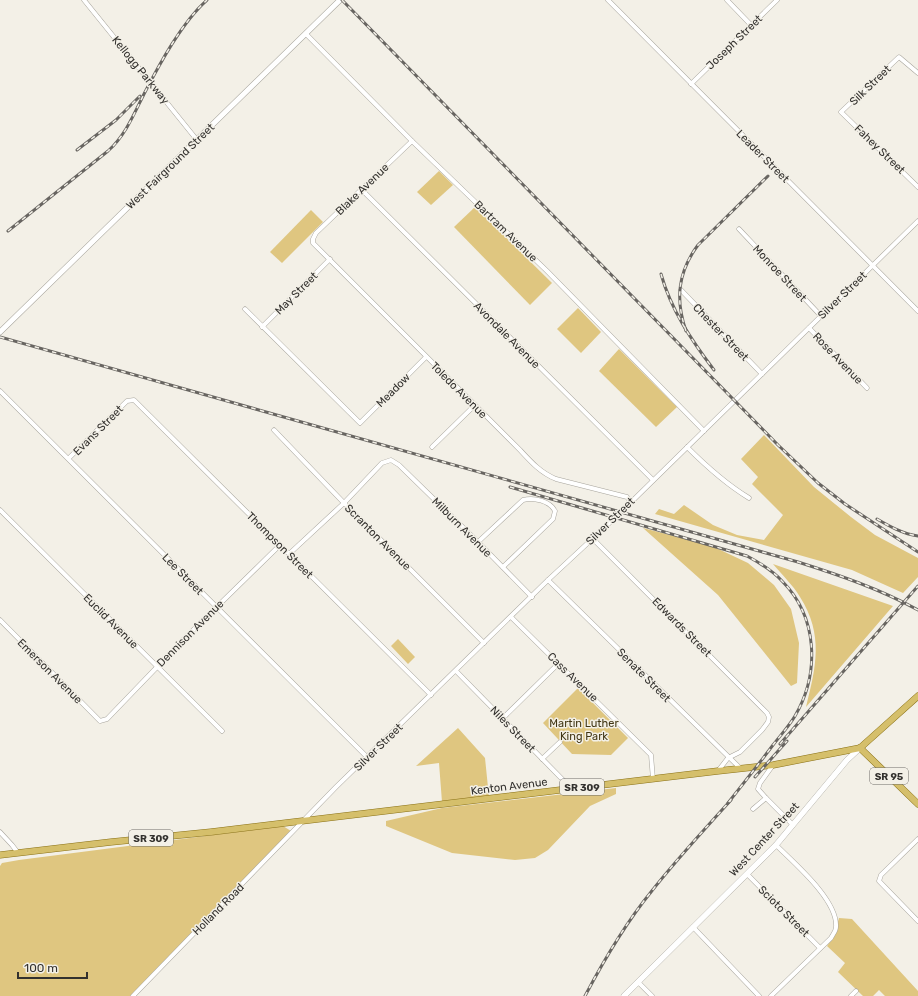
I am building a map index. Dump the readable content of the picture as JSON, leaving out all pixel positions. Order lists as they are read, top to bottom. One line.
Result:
{"streets":{"main road":["SR 95","Kenton Avenue","SR 309","West Center Street"],"street":["Joseph Street","Kellogg Parkway","Silk Street","Fahey Street","Leader Street","West Fairground Street","Blake Avenue","Bartram Avenue","Monroe Street","May Street","Silver Street","Chester Street","Avondale Avenue","Rose Avenue","Meadow","Toledo Avenue","Evans Street","Milburn Avenue","Scranton Avenue","Thompson Street","Lee Street","Euclid Avenue","Edwards Street","Dennison Avenue","Emerson Avenue","Senate Street","Cass Avenue","Niles Street","Holland Road","Scioto Street"]},"crossings":[["Joseph Street","Leader Street"],["Kellogg Parkway","West Fairground Street"],["Silk Street","Fahey Street"],["Leader Street","Silver Street"],["West Fairground Street","Bartram Avenue"],["Blake Avenue","Bartram Avenue"],["Blake Avenue","Avondale Avenue"],["Blake Avenue","Toledo Avenue"],["Bartram Avenue","Silver Street"],["Monroe Street","Silver Street"],["May Street","Meadow"],["May Street","Toledo Avenue"],["Silver Street","Chester Street"],["Silver Street","Avondale Avenue"],["Silver Street","Rose Avenue"],["Silver Street","Toledo Avenue"],["Silver Street","Milburn Avenue"],["Silver Street","Scranton Avenue"],["Silver Street","Thompson Street"],["Silver Street","Lee Street"],["Silver Street","Edwards Street"],["Silver Street","Senate Street"],["Silver Street","Cass Avenue"],["Silver Street","Niles Street"],["Silver Street","Kenton Avenue"],["Silver Street","SR 309"],["Silver Street","Holland Road"],["Meadow","Toledo Avenue"],["Evans Street","Thompson Street"],["Evans Street","Lee Street"],["Milburn Avenue","Scranton Avenue"],["Thompson Street","Dennison Avenue"],["Lee Street","Dennison Avenue"],["Euclid Avenue","Dennison Avenue"],["Edwards Street","Senate Street"],["Dennison Avenue","Emerson Avenue"],["Senate Street","Kenton Avenue"],["Cass Avenue","Kenton Avenue"],["Niles Street","Kenton Avenue"],["SR 95","Kenton Avenue"],["SR 95","West Center Street"],["Kenton Avenue","SR 309"],["Kenton Avenue","West Center Street"],["Kenton Avenue","Holland Road"],["SR 309","Holland Road"],["West Center Street","Scioto Street"]],"parks":["Martin Luther King Park"],"scale_bar":"100 m"}
